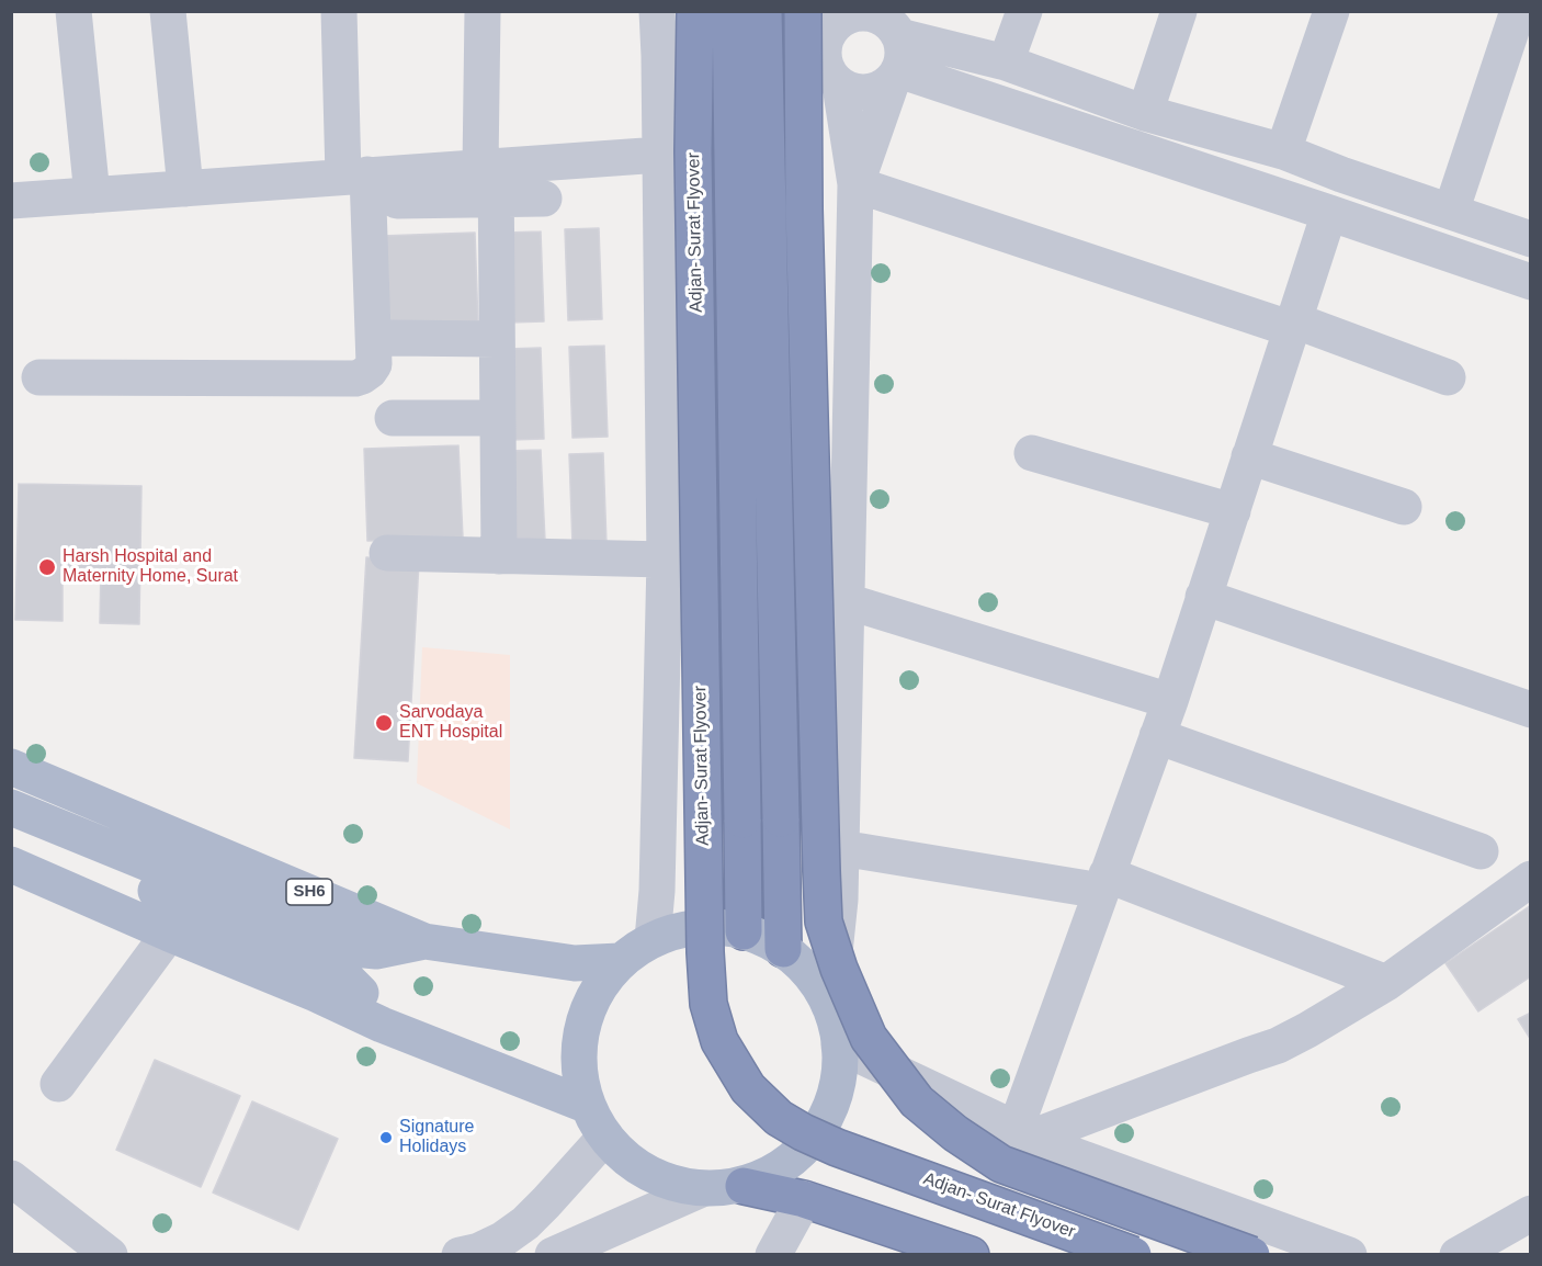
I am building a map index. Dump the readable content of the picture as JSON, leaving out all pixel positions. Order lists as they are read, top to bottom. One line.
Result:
{"streets":{"highway":["Adjan- Surat Flyover"],"main road":["SH6"]},"places":["Harsh Hospital and Maternity Home, Surat","Sarvodaya ENT Hospital","Signature Holidays"]}
